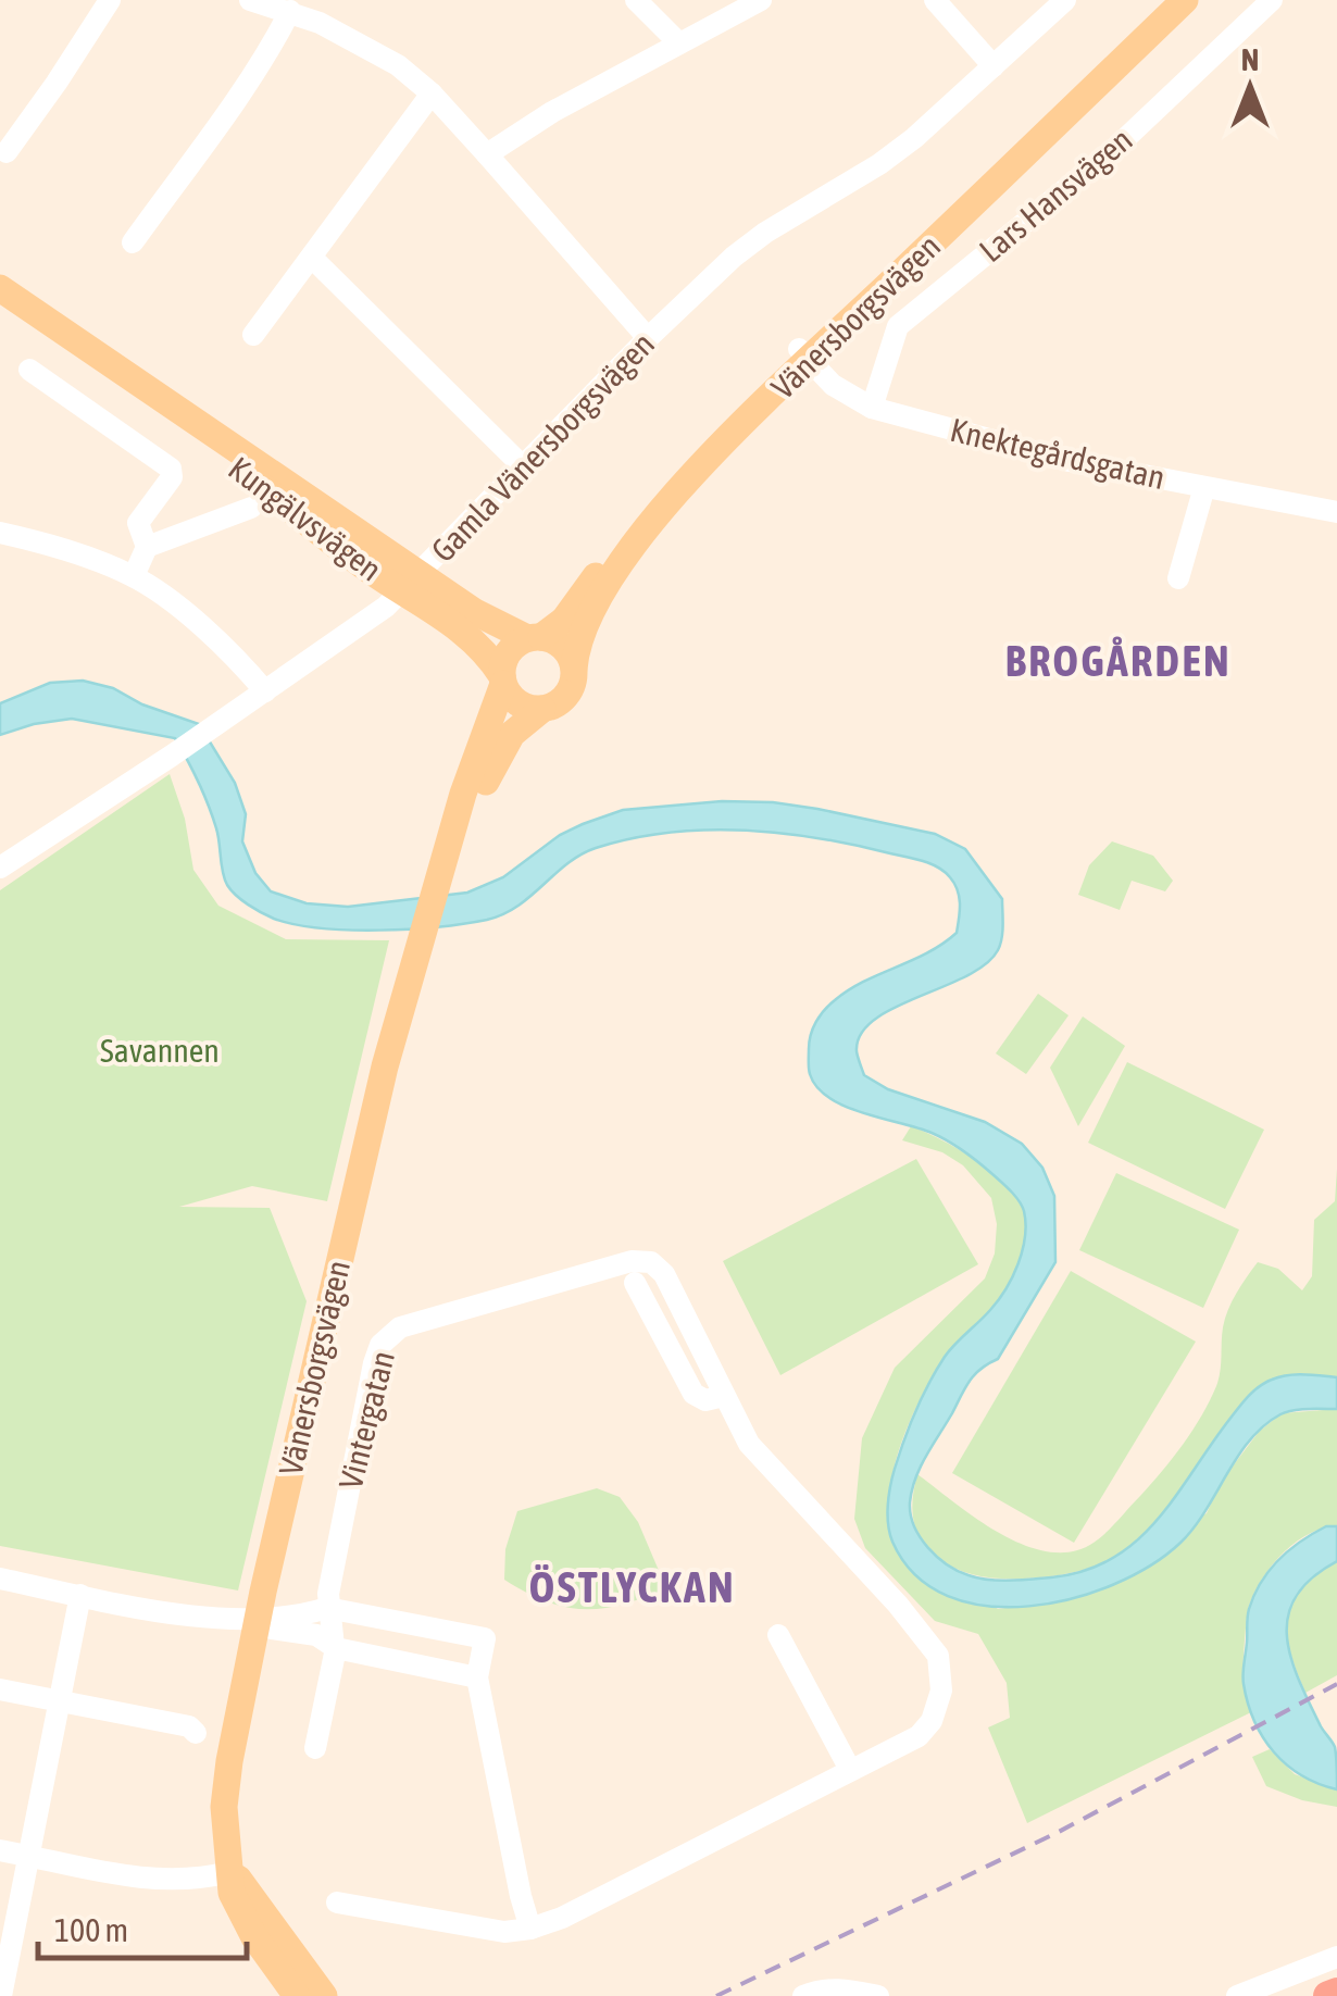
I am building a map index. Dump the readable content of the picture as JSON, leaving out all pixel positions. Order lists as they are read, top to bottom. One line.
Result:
{"streets":{"main road":["Vänersborgsvägen","Kungälvsvägen"],"street":["Lars Hansvägen","Gamla Vänersborgsvägen","Knektegårdsgatan","Vintergatan"]},"crossings":[["Lars Hansvägen","Knektegårdsgatan"],["Vänersborgsvägen","Knektegårdsgatan"],["Vänersborgsvägen","Kungälvsvägen"],["Gamla Vänersborgsvägen","Kungälvsvägen"]],"districts":["BROGÅRDEN","ÖSTLYCKAN"],"parks":["Savannen"],"scale_bar":"100 m","north":"top"}
